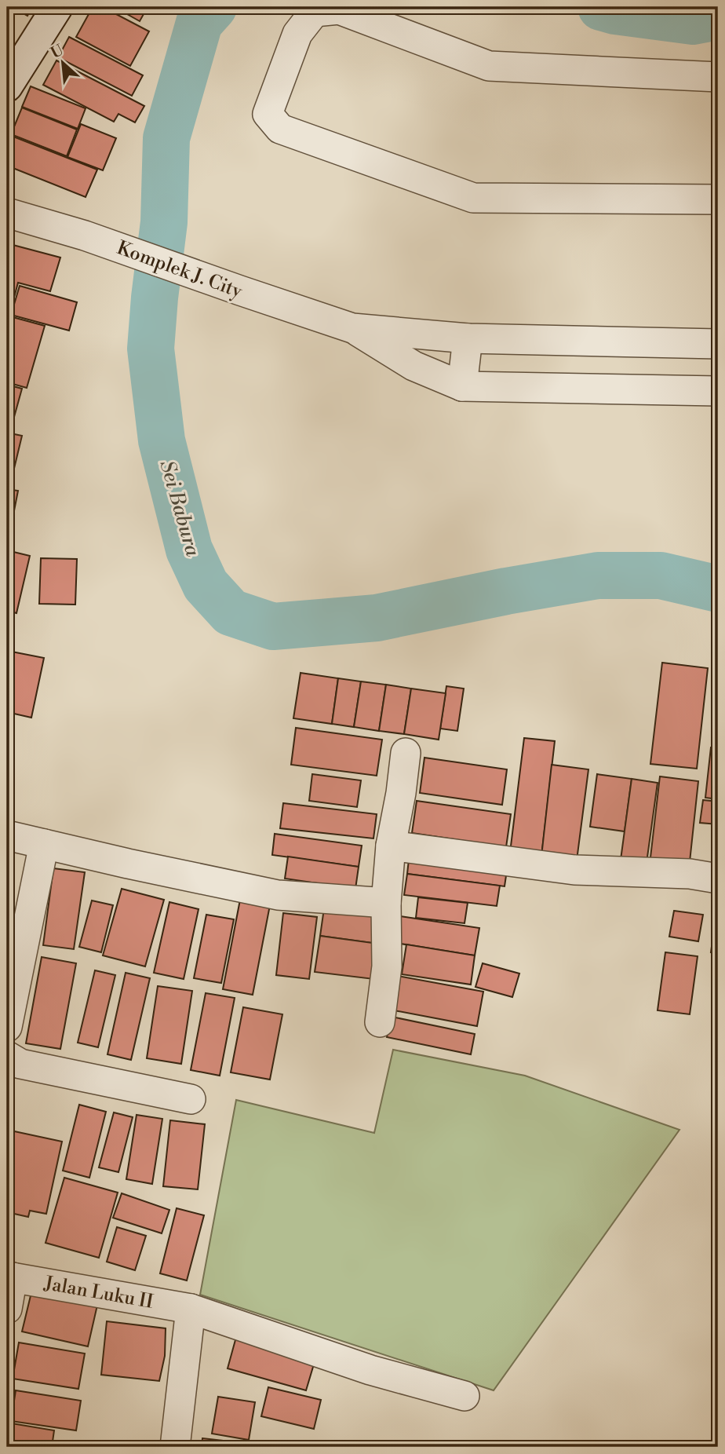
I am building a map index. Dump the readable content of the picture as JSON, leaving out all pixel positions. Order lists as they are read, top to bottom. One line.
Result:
{"streets":{"street":["Komplek J. City","Jalan Luku II"]},"water":["Sei Babura"],"north":"top left"}
